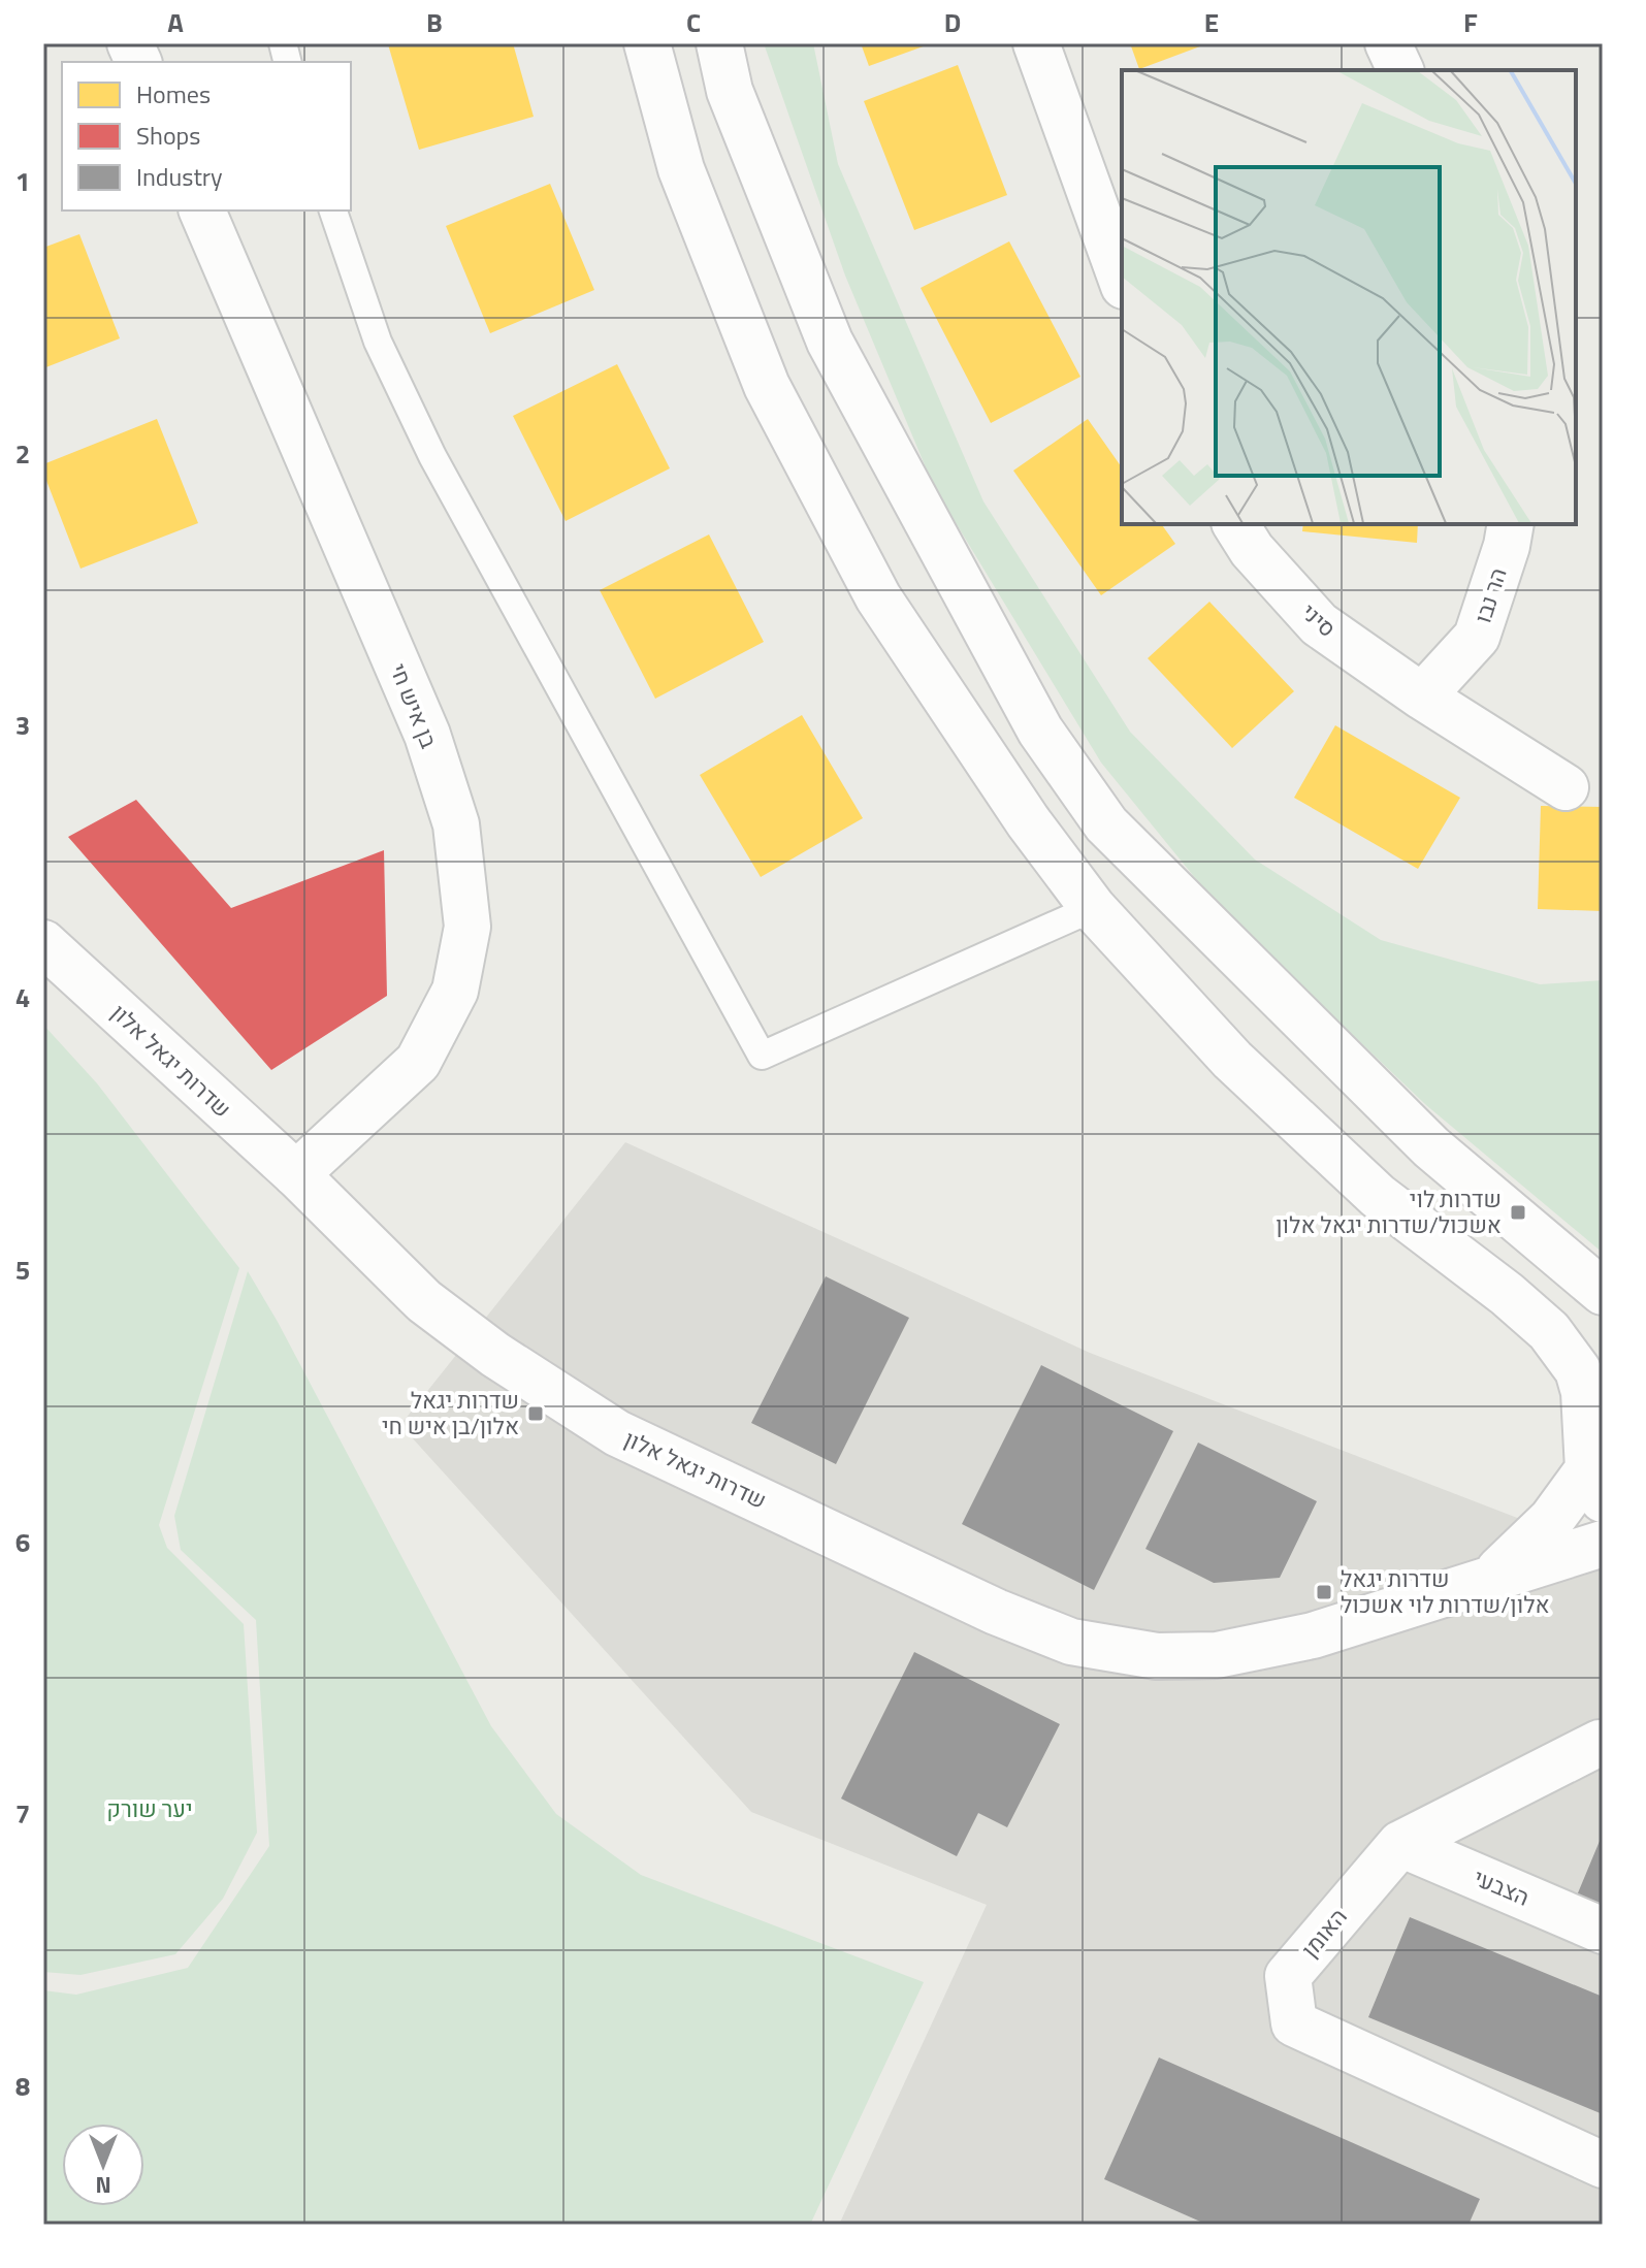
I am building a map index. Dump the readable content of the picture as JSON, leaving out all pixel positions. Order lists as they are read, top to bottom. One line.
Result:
{"streets":{"main road":["הר נבו","סיני","בן איש חי","שדרות יגאל אלון","הצבעי","האומן"]},"crossings":[["הר נבו","סיני"],["בן איש חי","שדרות יגאל אלון"],["הצבעי","האומן"]],"parks":["יער שורק"],"places":{"transit":["שדרות לוי אשכול/שדרות יגאל אלון","שדרות יגאל אלון/בן איש חי","שדרות יגאל אלון/שדרות לוי אשכול"]},"legend":["Homes","Shops","Industry"],"north":"bottom","grid":{"columns":["A","B","C","D","E","F"],"rows":["1","2","3","4","5","6","7","8"]}}
